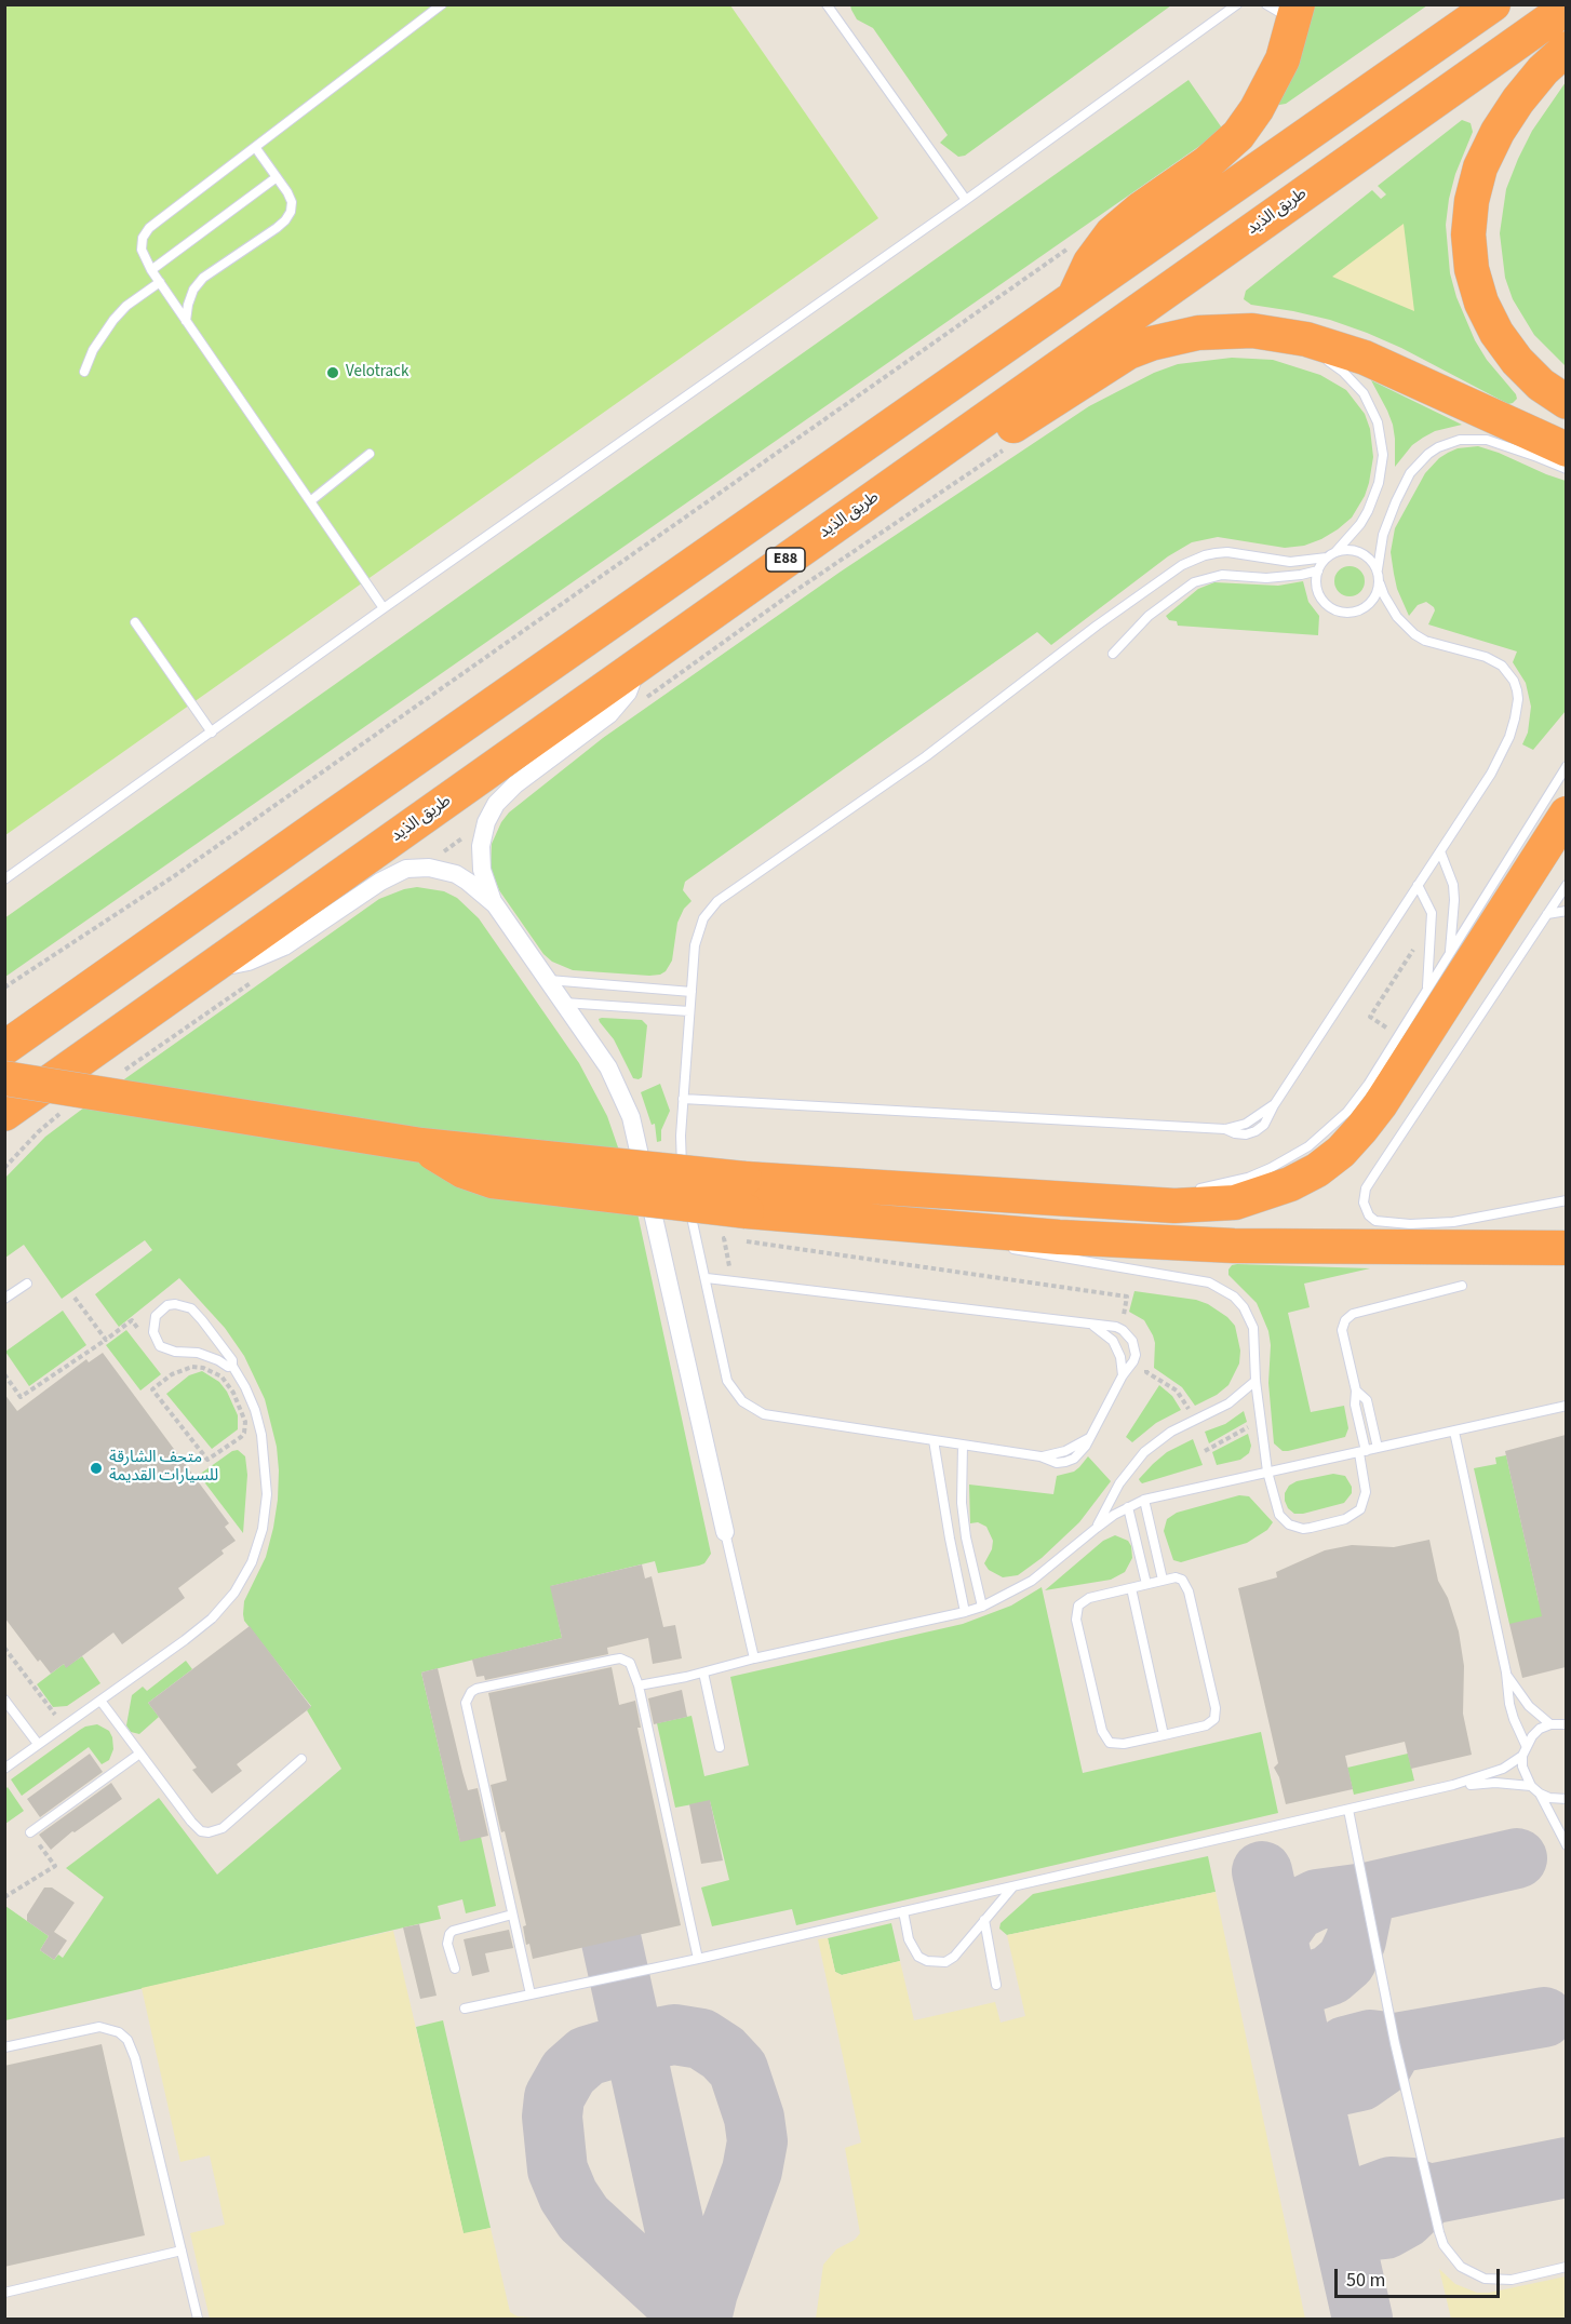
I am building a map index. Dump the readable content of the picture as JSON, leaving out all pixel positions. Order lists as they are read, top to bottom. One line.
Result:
{"streets":{"highway":["طريق الذيد","E88"]},"places":["Velotrack","متحف الشارقة للسيارات القديمة"],"scale_bar":"50 m"}
